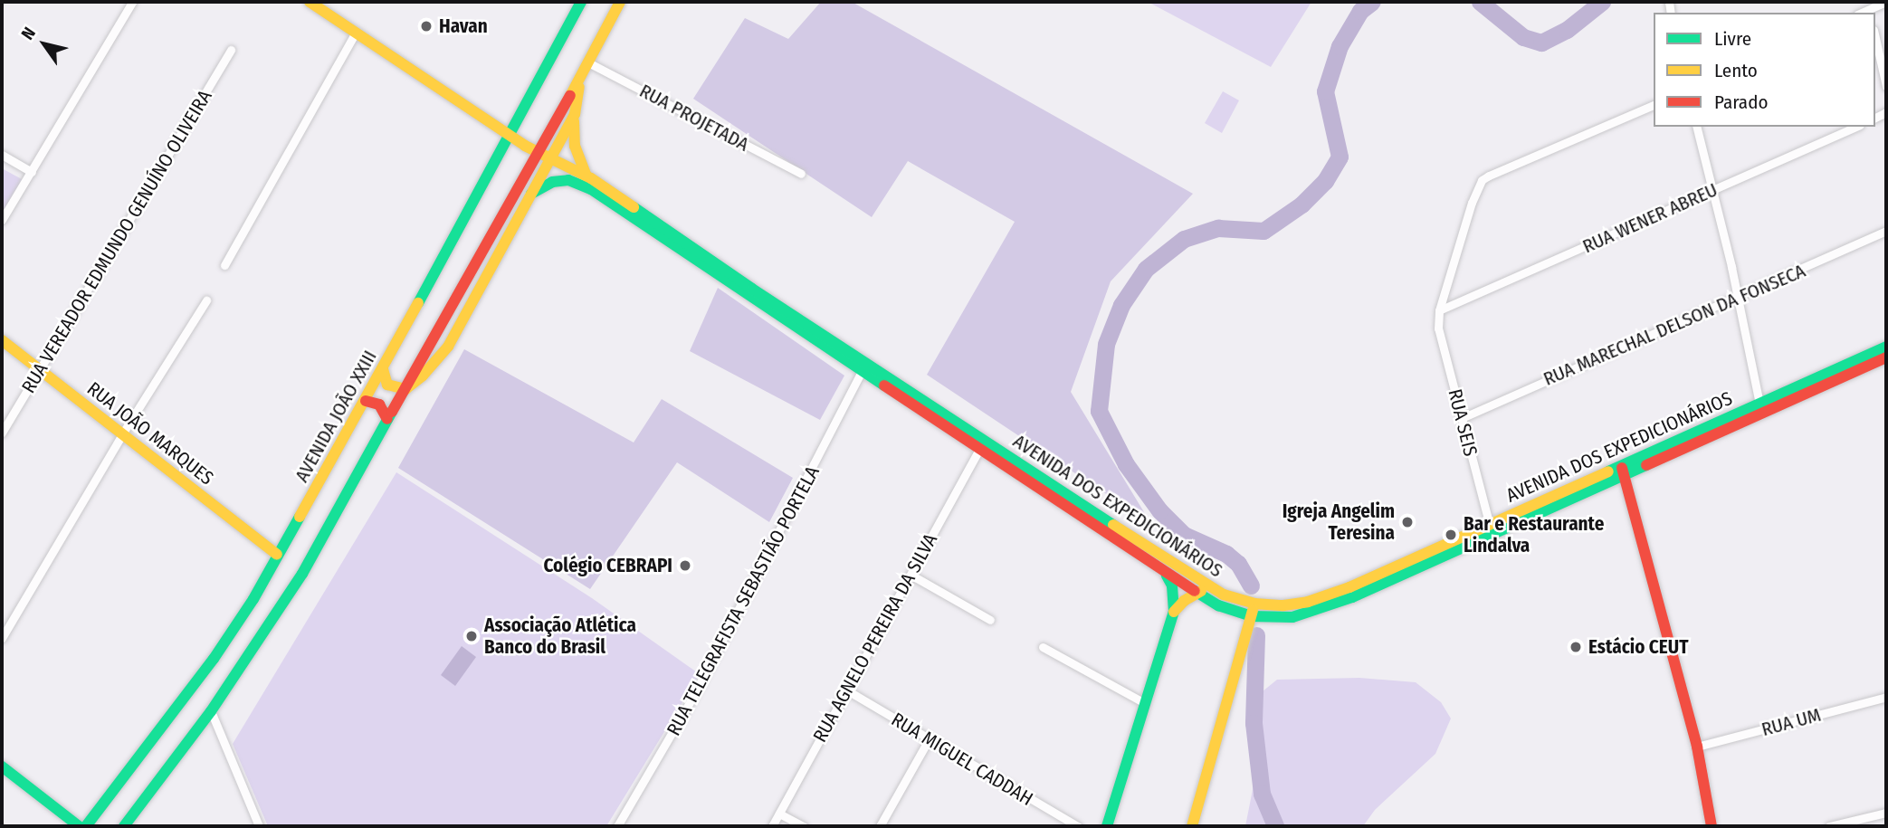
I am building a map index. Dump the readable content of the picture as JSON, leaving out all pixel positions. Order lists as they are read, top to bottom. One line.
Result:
{"streets":{"main road":["AVENIDA JOÃO XXIII","RUA JOÃO MARQUES","AVENIDA DOS EXPEDICIONÁRIOS"],"street":["RUA PROJETADA","RUA WENER ABREU","RUA VEREADOR EDMUNDO GENUÍNO OLIVEIRA","RUA MARECHAL DELSON DA FONSECA","RUA SEIS","RUA TELEGRAFISTA SEBASTIÃO PORTELA","RUA AGNELO PEREIRA DA SILVA","RUA UM","RUA MIGUEL CADDAH"]},"crossings":[["RUA WENER ABREU","RUA SEIS"],["RUA VEREADOR EDMUNDO GENUÍNO OLIVEIRA","RUA JOÃO MARQUES"],["RUA MARECHAL DELSON DA FONSECA","RUA SEIS"],["AVENIDA JOÃO XXIII","RUA JOÃO MARQUES"],["AVENIDA JOÃO XXIII","AVENIDA DOS EXPEDICIONÁRIOS"],["RUA SEIS","AVENIDA DOS EXPEDICIONÁRIOS"],["AVENIDA DOS EXPEDICIONÁRIOS","RUA TELEGRAFISTA SEBASTIÃO PORTELA"],["AVENIDA DOS EXPEDICIONÁRIOS","RUA AGNELO PEREIRA DA SILVA"],["RUA AGNELO PEREIRA DA SILVA","RUA MIGUEL CADDAH"]],"places":["Havan","Igreja Angelim Teresina","Bar e Restaurante Lindalva","Colégio CEBRAPI","Associação Atlética Banco do Brasil","Estácio CEUT"],"legend":["Livre","Lento","Parado"],"north":"top left"}
